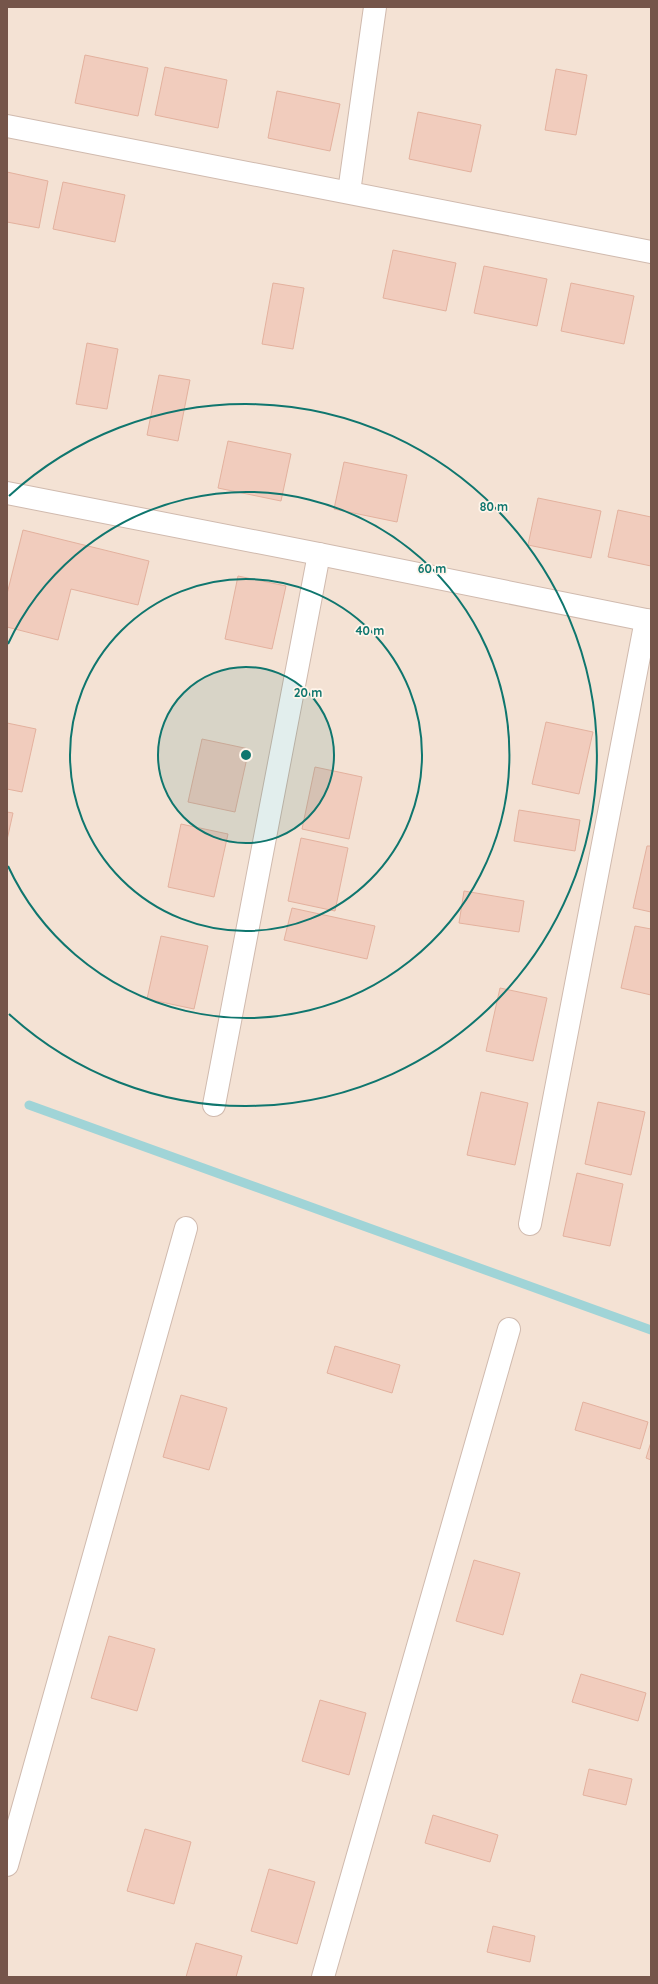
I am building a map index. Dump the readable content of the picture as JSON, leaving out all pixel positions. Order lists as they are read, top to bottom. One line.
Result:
{"rings":["80 m","60 m","40 m","20 m"]}
